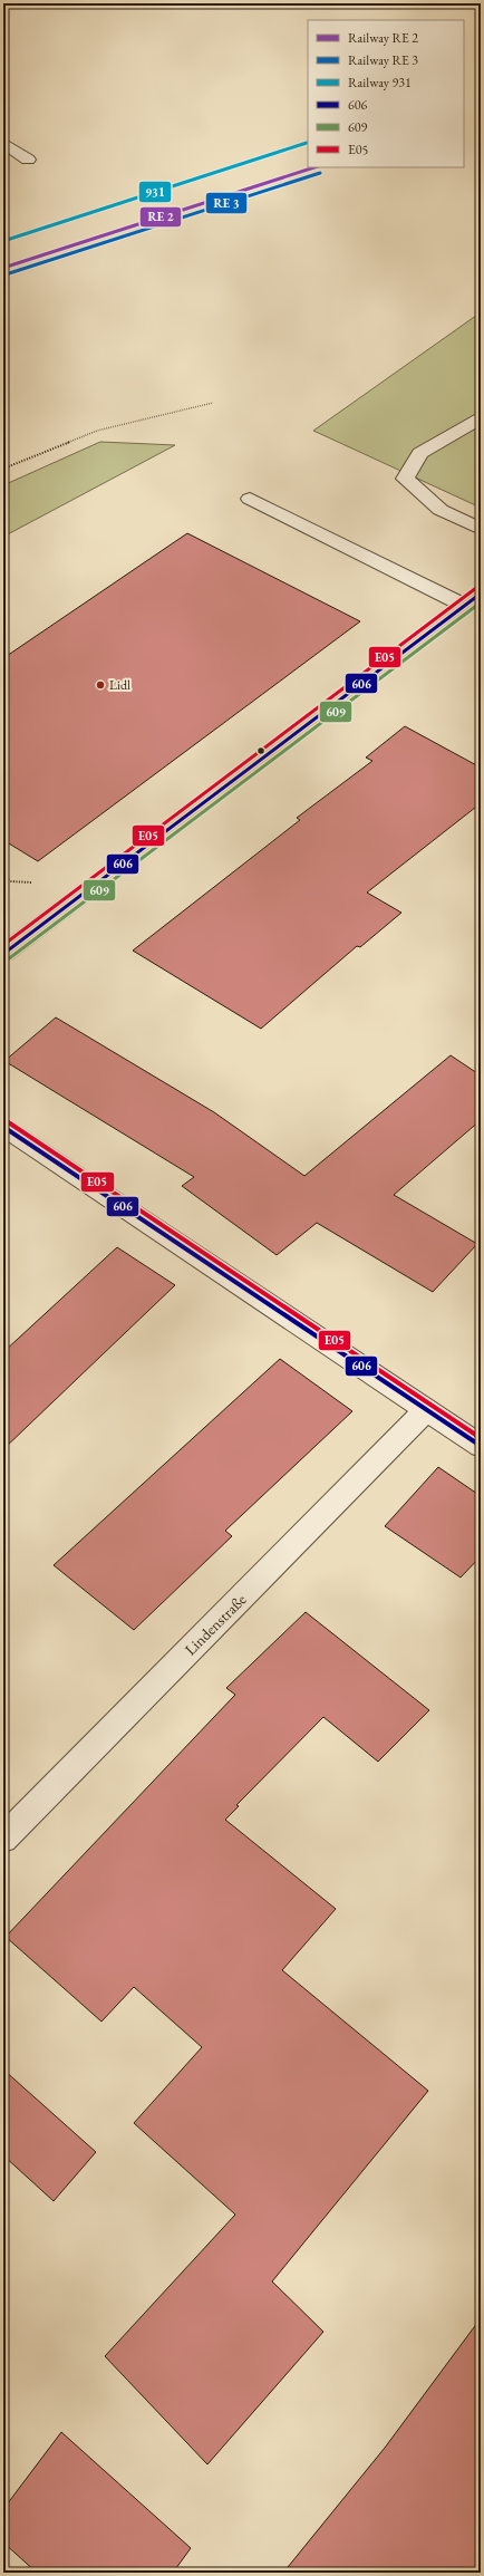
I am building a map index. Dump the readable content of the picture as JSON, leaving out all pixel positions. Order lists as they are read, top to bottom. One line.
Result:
{"streets":{"street":["Lindenstraße"]},"places":["Lidl"],"lines":["rail line 931","transit line E05","transit line 606","transit line 609"],"legend":["Railway RE 2","Railway RE 3","Railway 931","606","609","E05"]}
